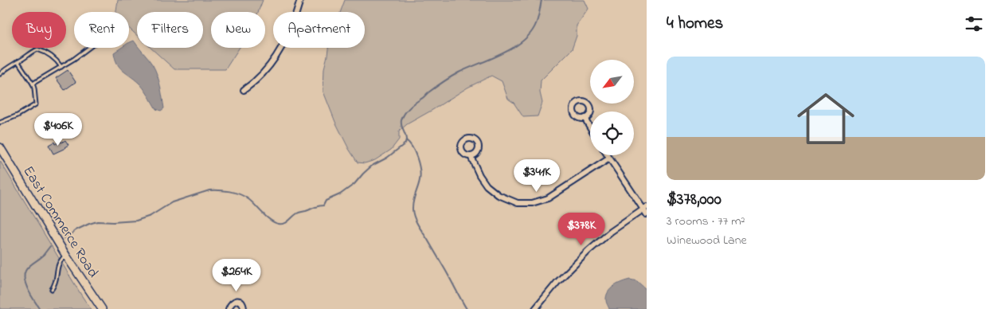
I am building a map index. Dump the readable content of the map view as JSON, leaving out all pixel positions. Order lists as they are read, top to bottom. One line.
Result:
{"streets":{"main road":["East Commerce Road"]},"north":"bottom left","page":{"heading":"4 homes","chip":["Buy","Rent","Filters","New","Apartment"],"list":[{"name":"$378,000","note":"3 rooms · 77 m² · Winewood Lane"}],"price":["$406K","$341K","$378K","$264K"]}}
